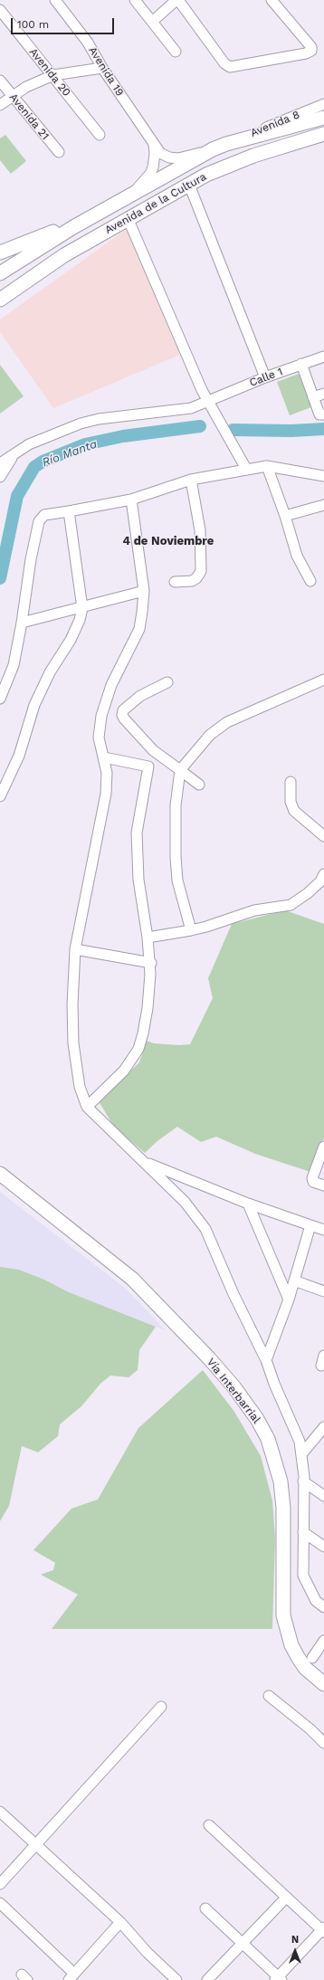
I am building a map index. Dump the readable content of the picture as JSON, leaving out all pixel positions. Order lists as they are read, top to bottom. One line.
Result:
{"streets":{"main road":["Avenida de la Cultura","Vía Interbarrial"],"street":["Avenida 19","Avenida 20","Avenida 21","Avenida 8","Calle 1"]},"crossings":[["Avenida 19","Avenida de la Cultura"],["Avenida 8","Avenida de la Cultura"]],"districts":["4 de Noviembre"],"water":["Río Manta"],"scale_bar":"100 m","north":"top"}
